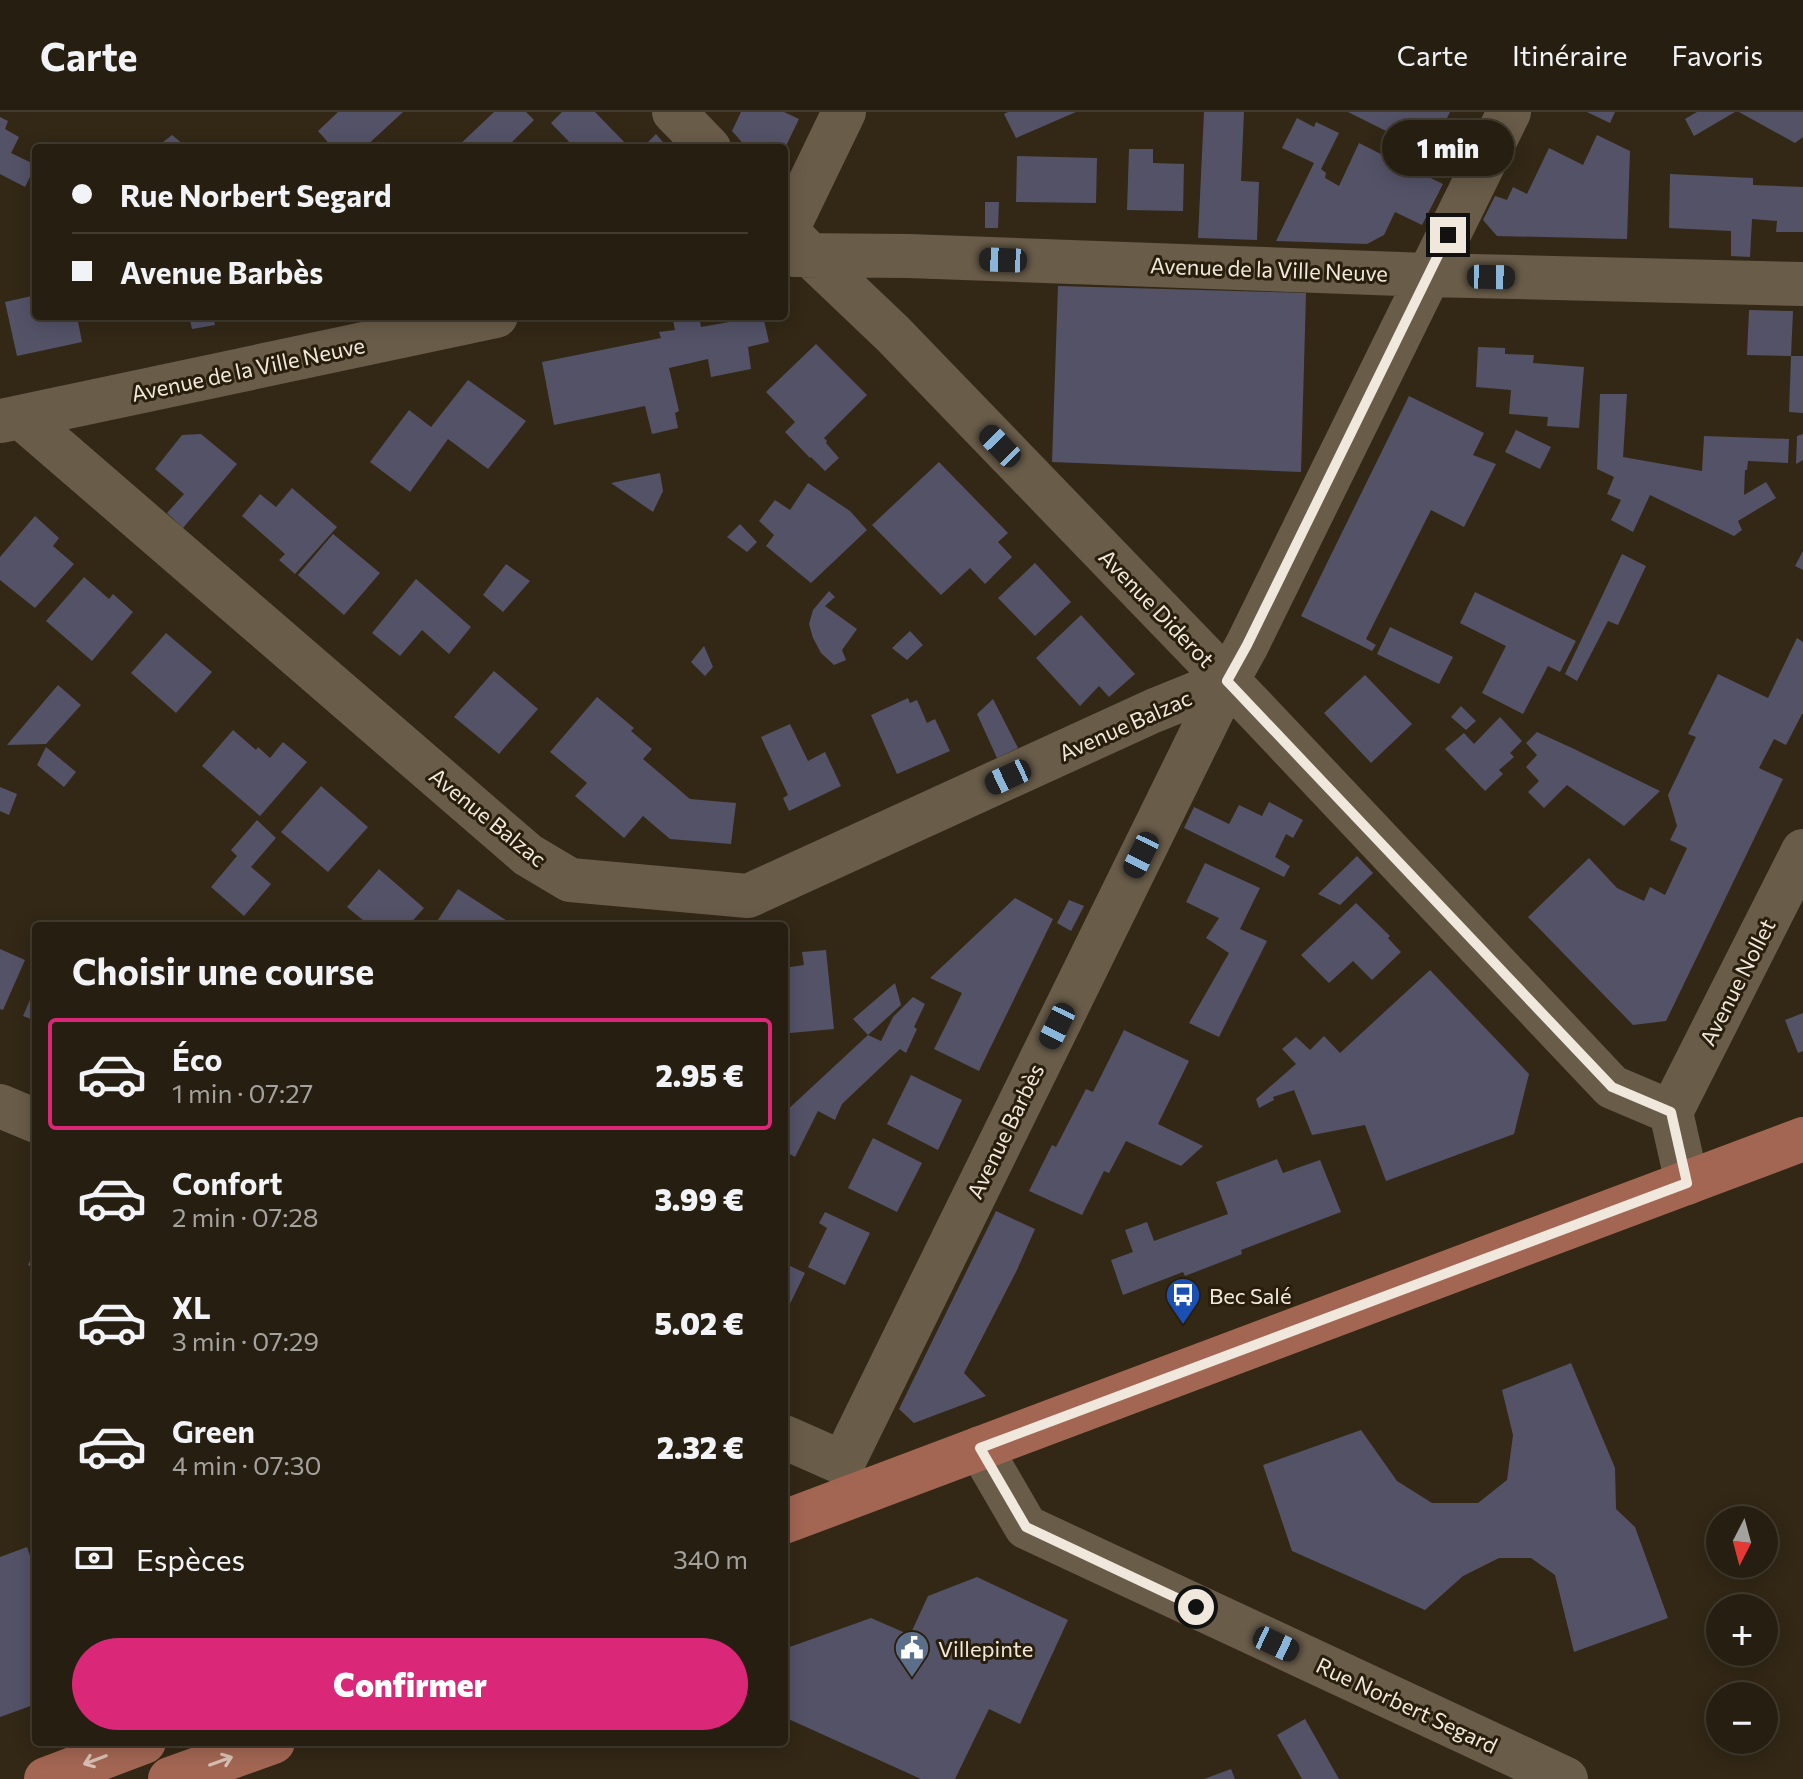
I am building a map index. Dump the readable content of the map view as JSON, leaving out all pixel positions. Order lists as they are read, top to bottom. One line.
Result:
{"streets":{"street":["Avenue de la Ville Neuve","Avenue Diderot","Avenue Balzac","Avenue Nollet","Avenue Barbès","Rue Norbert Segard"]},"crossings":[["Avenue de la Ville Neuve","Avenue Diderot"],["Avenue de la Ville Neuve","Avenue Balzac"],["Avenue de la Ville Neuve","Avenue Barbès"],["Avenue Diderot","Avenue Balzac"],["Avenue Diderot","Avenue Nollet"],["Avenue Diderot","Avenue Barbès"],["Avenue Balzac","Avenue Barbès"]],"places":{"bus stop":["Bec Salé"],"public building":["Villepinte"]},"north":"bottom","page":{"header":"Carte","nav":["Carte","Itinéraire","Favoris"],"bubble":"1 min","banner":["Rue Norbert Segard","Avenue Barbès"],"heading":"Choisir une course","list":[{"name":"Éco","note":"1 min · 07:27","value":"2.95 €"},{"name":"Confort","note":"2 min · 07:28","value":"3.99 €"},{"name":"XL","note":"3 min · 07:29","value":"5.02 €"},{"name":"Green","note":"4 min · 07:30","value":"2.32 €"}],"map_buttons":["+","−"],"pay":["Espèces","340 m"],"buttons":"Confirmer"}}
